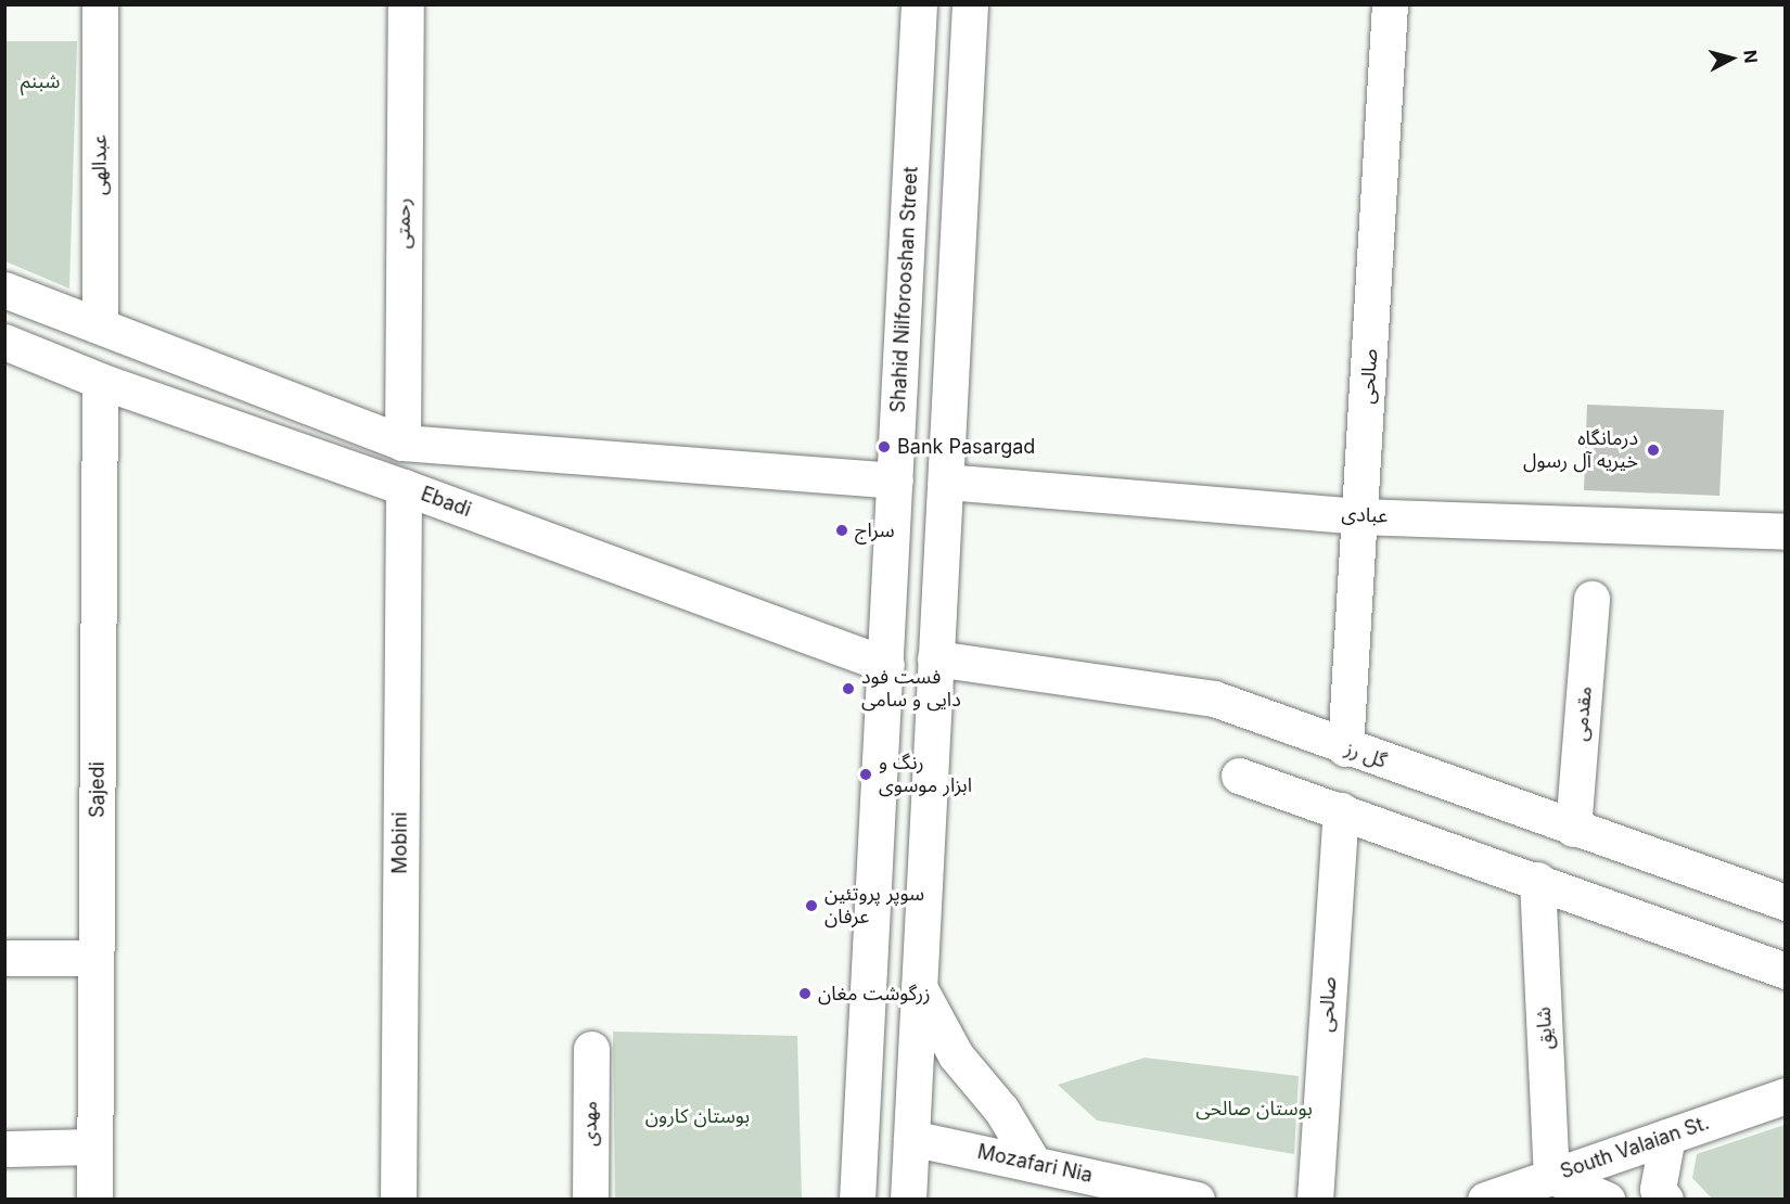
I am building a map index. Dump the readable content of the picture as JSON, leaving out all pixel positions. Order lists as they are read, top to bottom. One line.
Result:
{"streets":{"street":["عبدالهی","رحمتی","Shahid Nilforooshan Street","صالحی","Ebadi","عبادی","مقدمی","گل رز","Sajedi","Mobini","شایق","مهدی","South Valaian St.","Mozafari Nia"]},"crossings":[["Shahid Nilforooshan Street","Ebadi"],["Shahid Nilforooshan Street","عبادی"],["Shahid Nilforooshan Street","Mozafari Nia"],["صالحی","عبادی"],["صالحی","گل رز"],["Ebadi","Sajedi"],["Ebadi","Mobini"],["مقدمی","گل رز"],["شایق","South Valaian St."]],"parks":["شبنم","بوستان صالحی","بوستان کارون"],"places":["Bank Pasargad","درمانگاه خیریه آل رسول","سراج","فست فود دایی و سامی","رنگ و ابزار موسوی","سوپر پروتئین عرفان","زرگوشت مغان"],"north":"right"}
